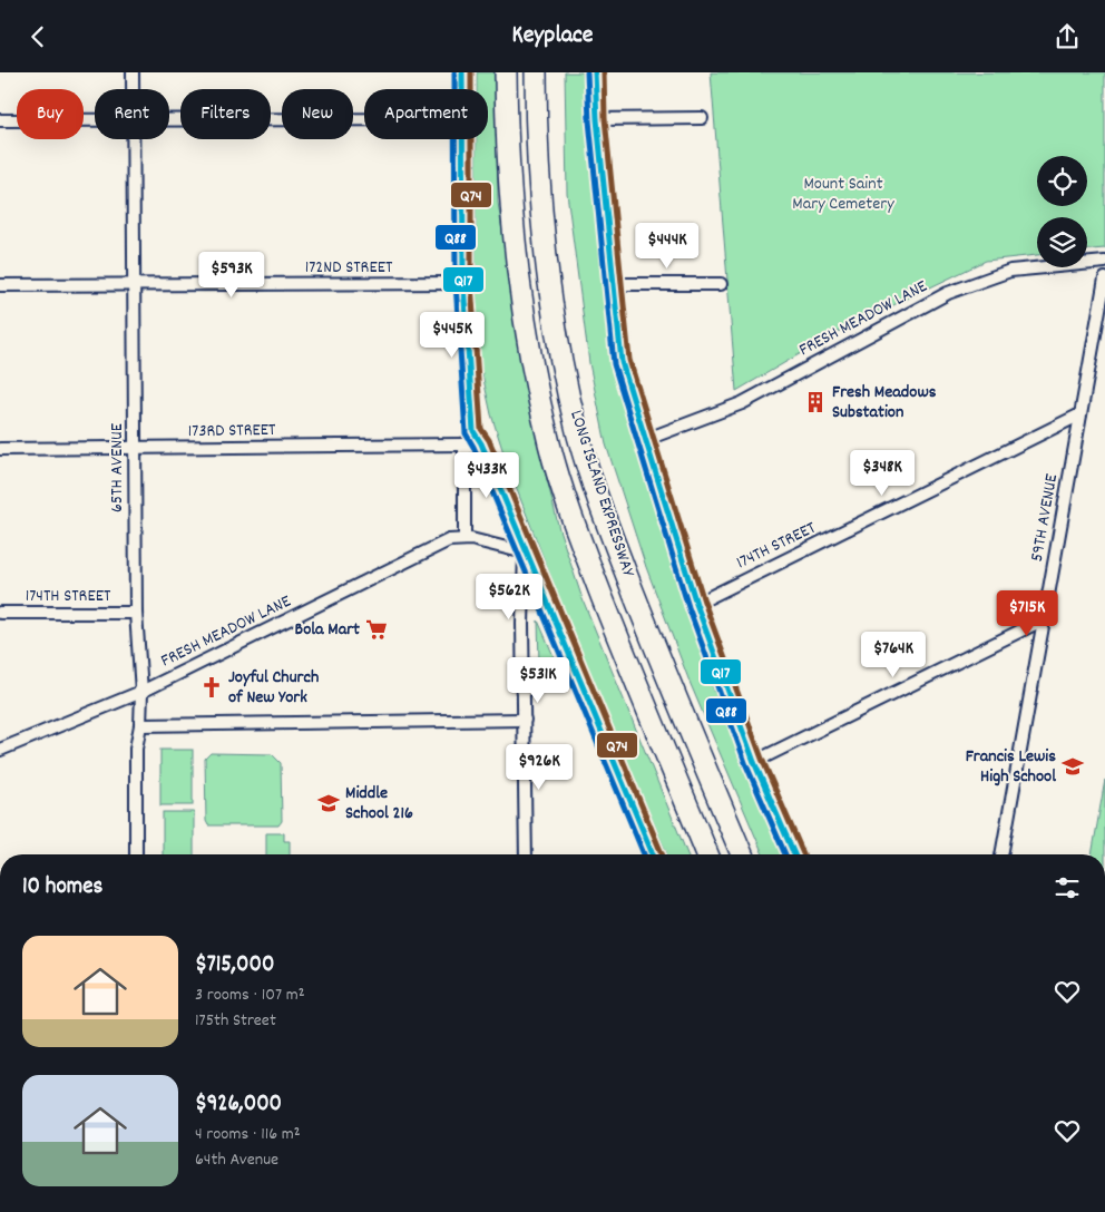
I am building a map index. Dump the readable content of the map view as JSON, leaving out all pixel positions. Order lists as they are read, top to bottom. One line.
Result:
{"streets":{"highway":["LONG ISLAND EXPRESSWAY"],"street":["172ND STREET","FRESH MEADOW LANE","173RD STREET","65TH AVENUE","59TH AVENUE","174TH STREET"]},"crossings":[["172ND STREET","65TH AVENUE"],["FRESH MEADOW LANE","65TH AVENUE"],["173RD STREET","65TH AVENUE"],["65TH AVENUE","174TH STREET"],["59TH AVENUE","174TH STREET"]],"parks":["Mount Saint Mary Cemetery"],"places":{"building":["Fresh Meadows Substation"],"supermarket":["Bola Mart"],"church":["Joyful Church of New York"],"school or university":["Francis Lewis High School","Middle School 216"]},"lines":["transit line Q17","transit line Q88","transit line Q74"],"page":{"header":"Keyplace","chip":["Buy","Rent","Filters","New","Apartment"],"price":["$444K","$593K","$445K","$348K","$433K","$562K","$715K","$764K","$531K","$926K"],"heading":"10 homes","list":[{"name":"$715,000","note":"3 rooms · 107 m² · 175th Street"},{"name":"$926,000","note":"4 rooms · 116 m² · 64th Avenue"}]}}
